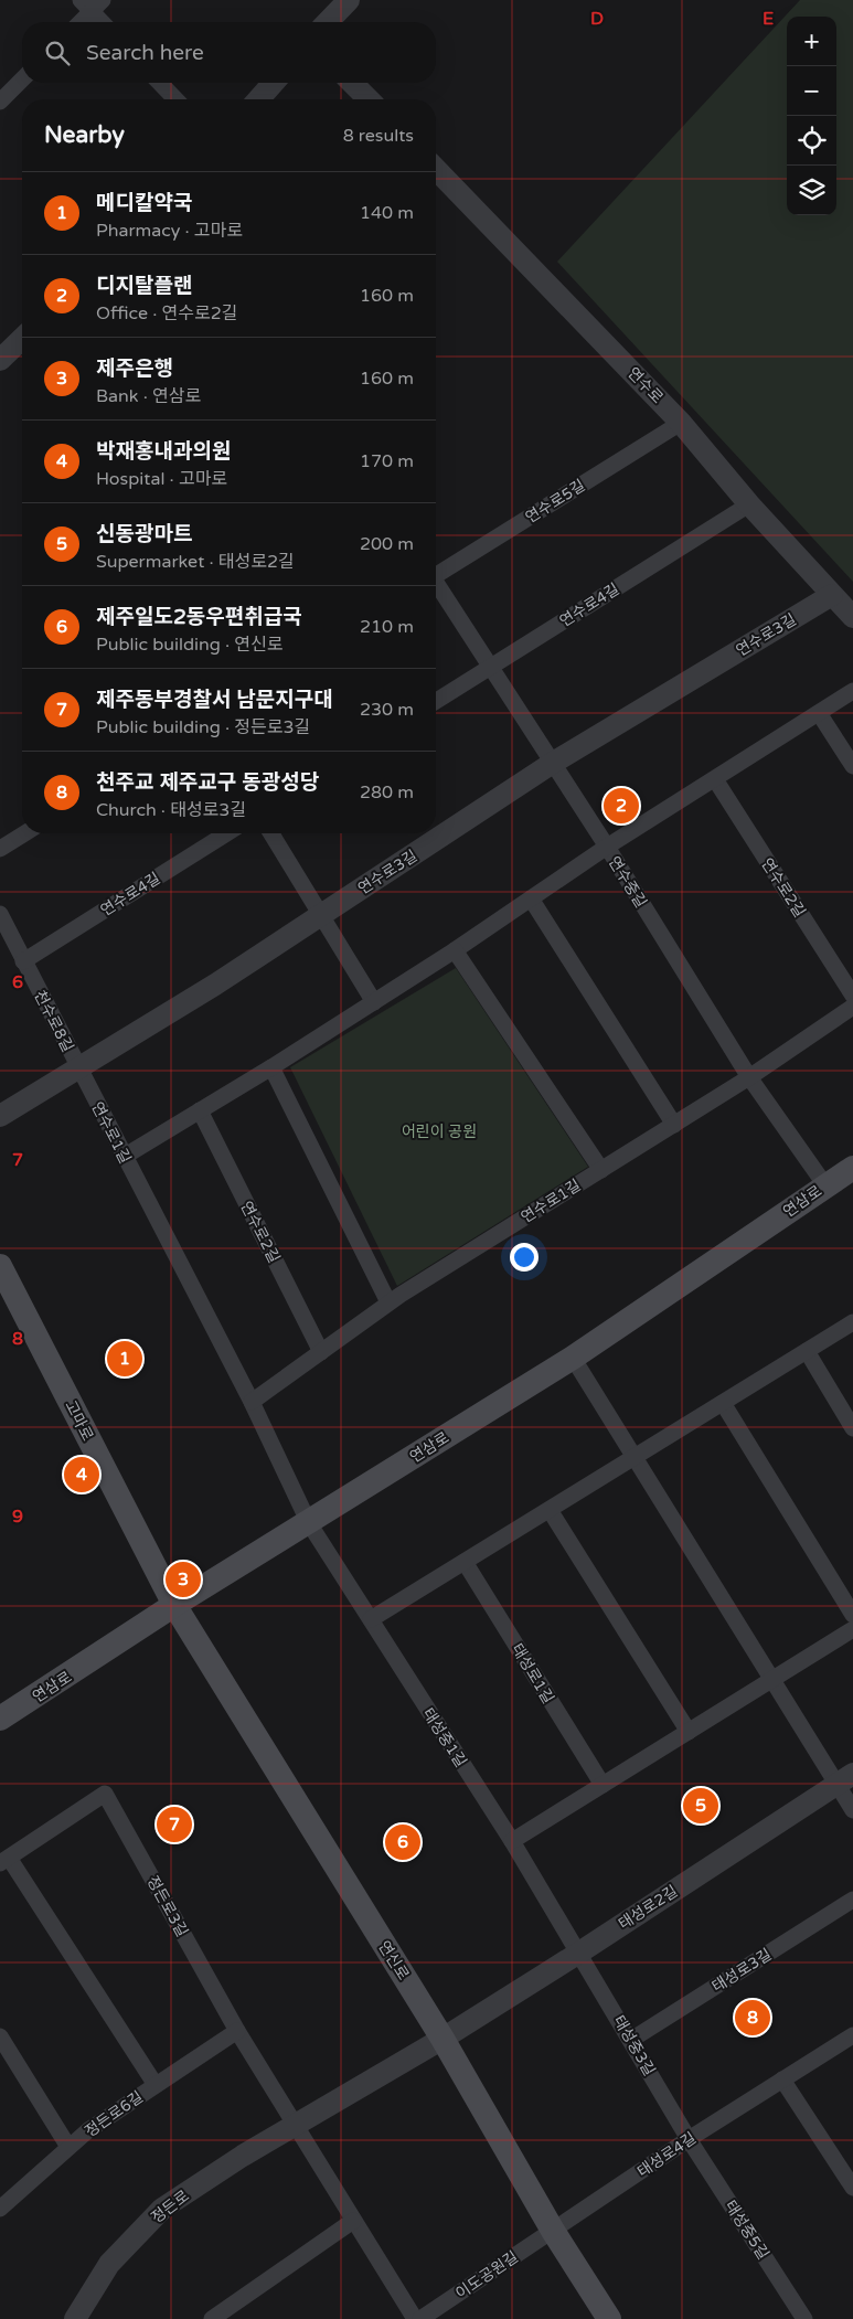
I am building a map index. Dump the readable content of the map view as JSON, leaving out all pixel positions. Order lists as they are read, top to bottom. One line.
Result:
{"streets":{"main road":["연삼로","고마로","연신로"],"street":["연수로","연수로5길","연수로4길","연수로3길","연수중길","연수로2길","천수로8길","연수로1길","태성로1길","태성중1길","정든로3길","태성로2길","태성로3길","태성중3길","정든로6길","태성로4길","정든로","태성중5길","이도공원길"]},"crossings":[["연수로","연수로5길"],["연수로","연수로4길"],["연수로","연수로3길"],["연수로4길","연수중길"],["연수로4길","천수로8길"],["연수로3길","연수중길"],["연수로3길","천수로8길"],["연수로3길","연수로1길"],["연수중길","연수로1길"],["연수중길","연삼로"],["연수로2길","연수로1길"],["천수로8길","연수로1길"],["연수로1길","연삼로"],["연수로1길","태성중1길"],["연삼로","고마로"],["연삼로","태성중1길"],["연삼로","연신로"],["고마로","연신로"],["태성중1길","태성로2길"],["태성중1길","태성중3길"],["정든로3길","정든로6길"],["정든로3길","정든로"],["태성로2길","연신로"],["태성로2길","태성중3길"],["태성로2길","정든로"],["연신로","태성로4길"],["연신로","정든로"],["연신로","이도공원길"],["태성로3길","태성중3길"],["태성중3길","태성로4길"],["태성중3길","태성중5길"],["태성로4길","태성중5길"],["태성로4길","이도공원길"]],"parks":["어린이 공원"],"page":{"map_buttons":["+","−"],"search":"Search here","heading":["Nearby","8 results"],"list":[{"mark":"1","name":"메디칼약국","note":"Pharmacy · 고마로","value":"140 m"},{"mark":"2","name":"디지탈플랜","note":"Office · 연수로2길","value":"160 m"},{"mark":"3","name":"제주은행","note":"Bank · 연삼로","value":"160 m"},{"mark":"4","name":"박재홍내과의원","note":"Hospital · 고마로","value":"170 m"},{"mark":"5","name":"신동광마트","note":"Supermarket · 태성로2길","value":"200 m"},{"mark":"6","name":"제주일도2동우편취급국","note":"Public building · 연신로","value":"210 m"},{"mark":"7","name":"제주동부경찰서 남문지구대","note":"Public building · 정든로3길","value":"230 m"},{"mark":"8","name":"천주교 제주교구 동광성당","note":"Church · 태성로3길","value":"280 m"}],"pins":["2","1","4","3","5","7","6","8"]},"grid":{"columns":["D","E"],"rows":["6","7","8","9"]}}
